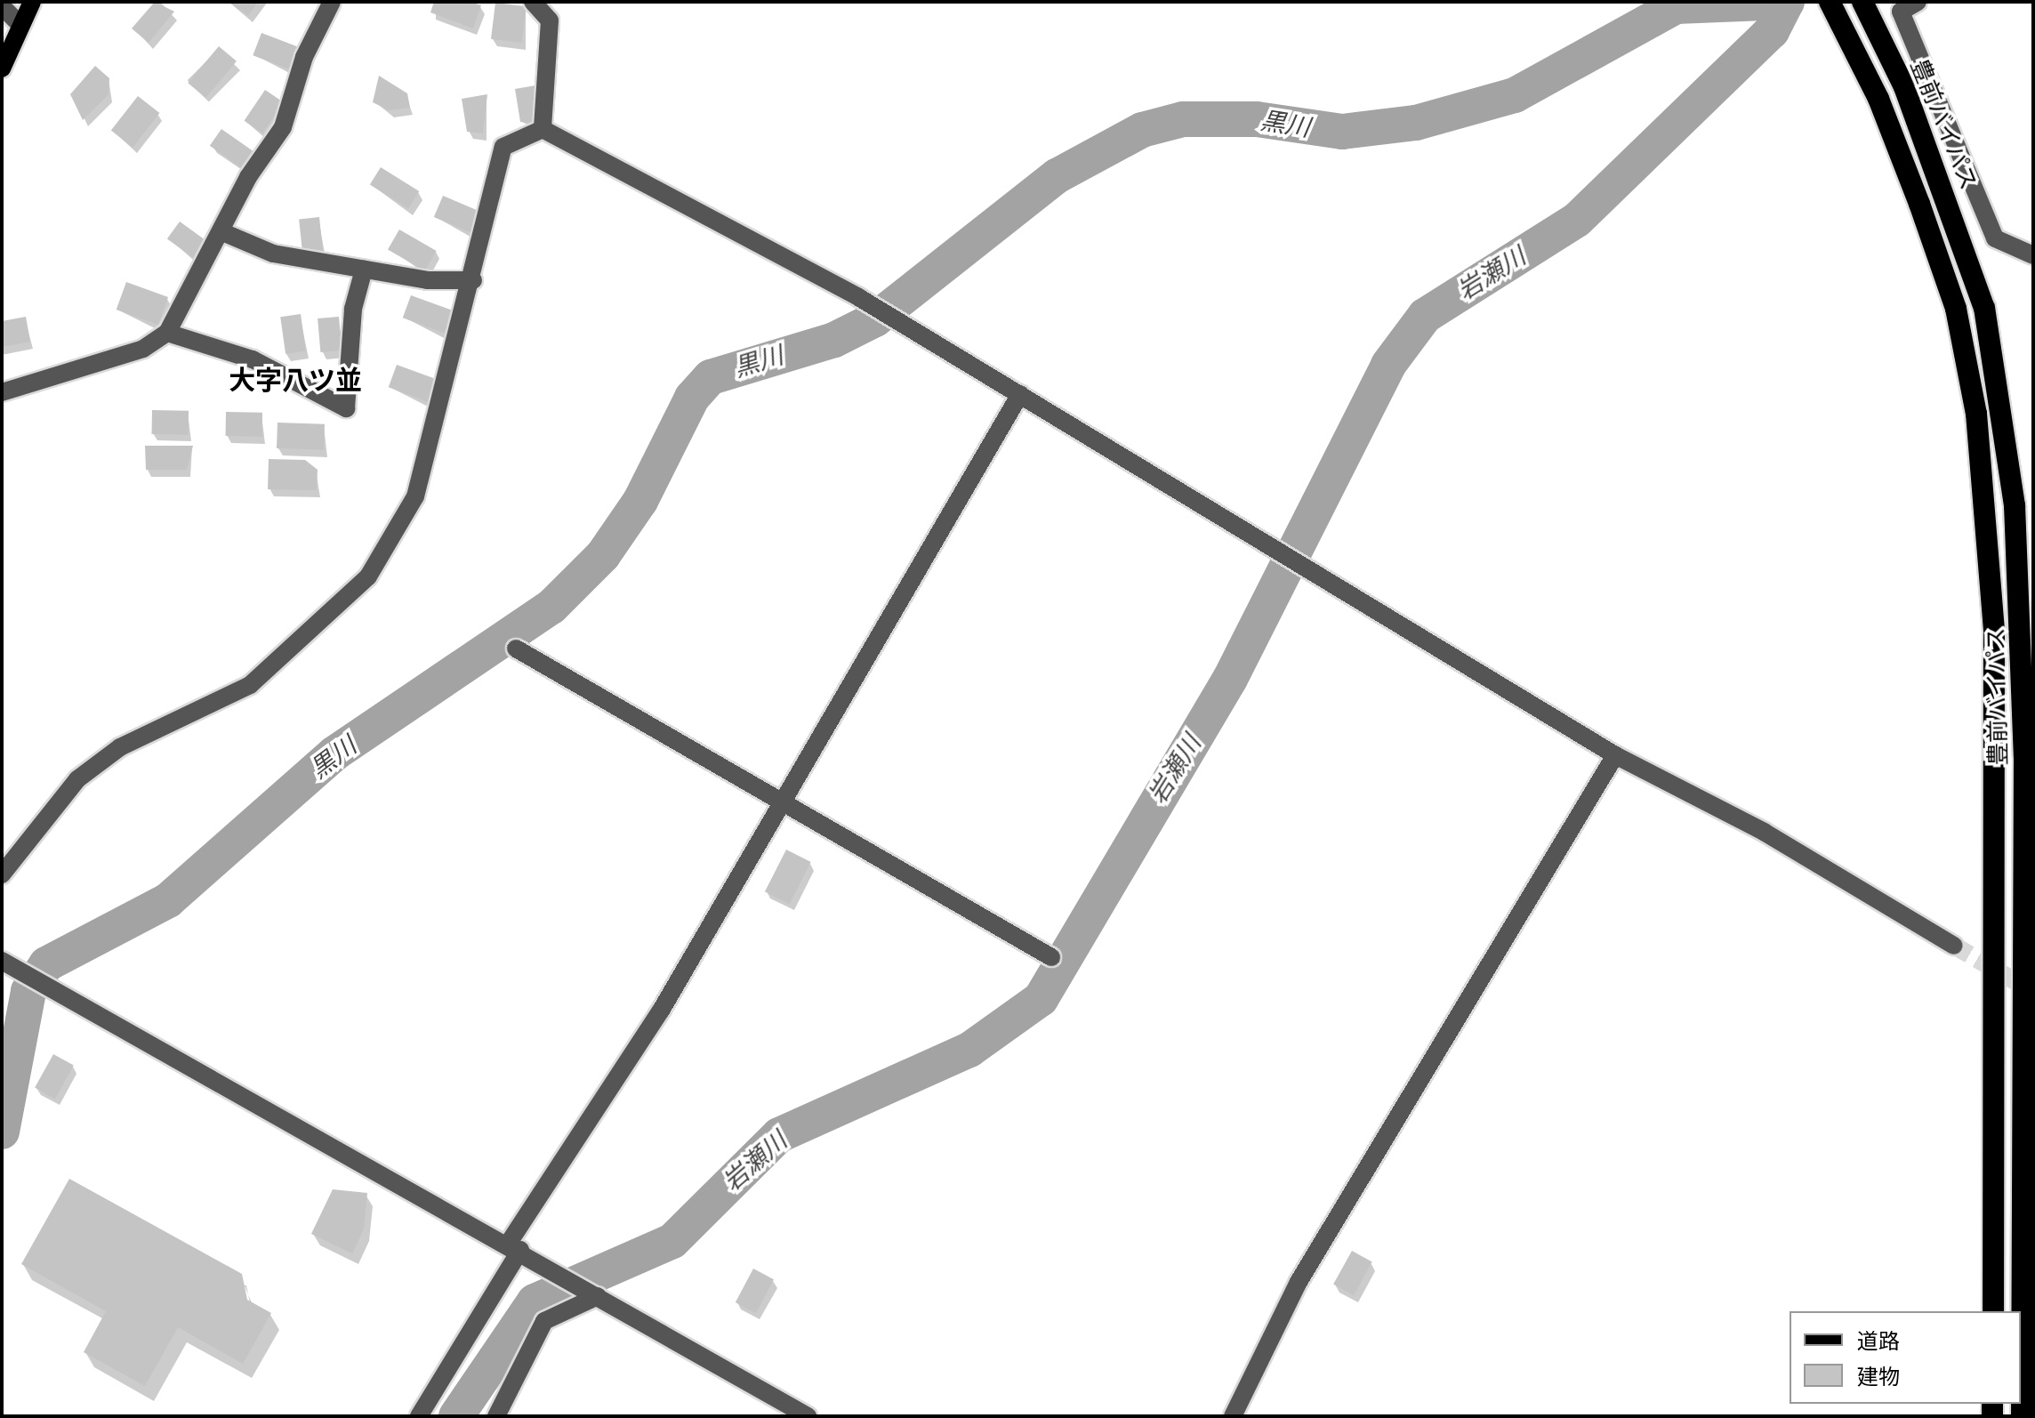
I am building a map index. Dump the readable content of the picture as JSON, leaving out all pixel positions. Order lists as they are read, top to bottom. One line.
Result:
{"streets":{"highway":["豊前バイパス"]},"districts":["大字八ツ並"],"water":["黒川","岩瀬川"],"legend":["道路","建物"]}
